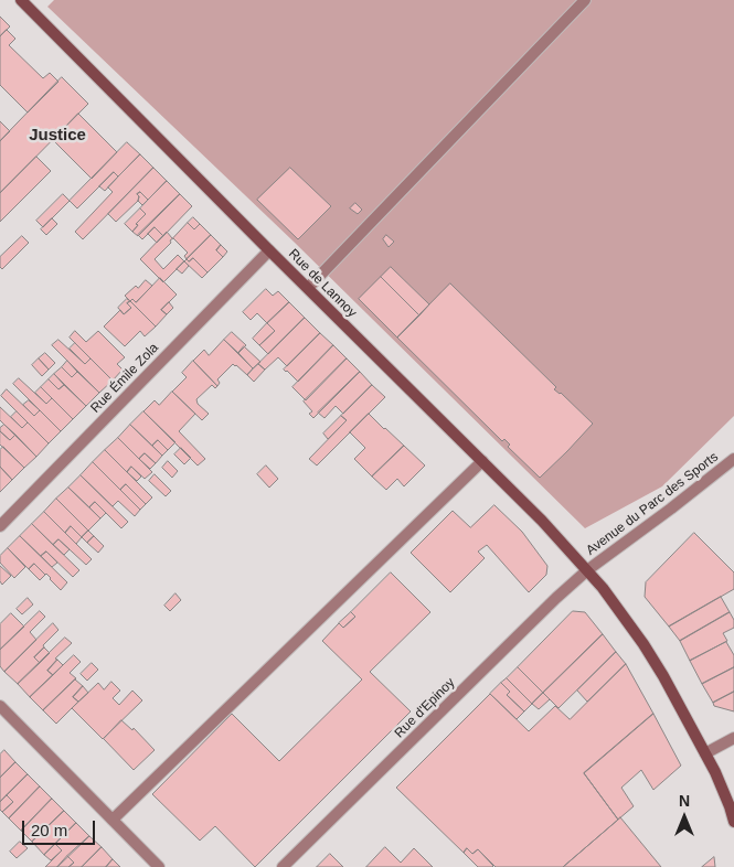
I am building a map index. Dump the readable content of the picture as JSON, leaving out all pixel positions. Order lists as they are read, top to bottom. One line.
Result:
{"streets":{"main road":["Rue de Lannoy"],"street":["Rue Émile Zola","Avenue du Parc des Sports","Rue d'Epinoy"]},"crossings":[["Rue de Lannoy","Rue Émile Zola"],["Rue de Lannoy","Avenue du Parc des Sports"],["Rue de Lannoy","Rue d'Epinoy"],["Avenue du Parc des Sports","Rue d'Epinoy"]],"districts":["Justice"],"scale_bar":"20 m","north":"top"}
